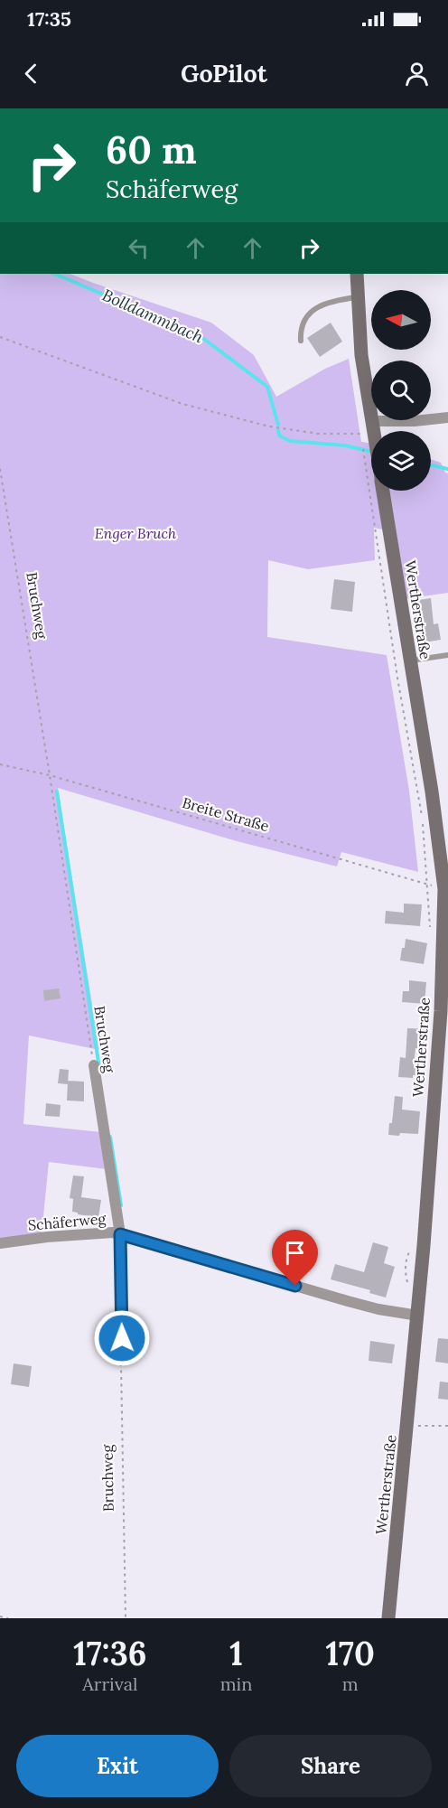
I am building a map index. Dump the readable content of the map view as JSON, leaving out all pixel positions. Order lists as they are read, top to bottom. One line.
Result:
{"streets":{"main road":["Wertherstraße"],"street":["Bruchweg","Schäferweg"],"path":["Breite Straße"]},"crossings":[["Bruchweg","Breite Straße"],["Bruchweg","Schäferweg"],["Wertherstraße","Breite Straße"],["Wertherstraße","Schäferweg"]],"water":["Bolldammbach"],"parks":["Enger Bruch"],"north":"left","page":{"status":"17:35","header":"GoPilot","turn":["60 m","Schäferweg"],"eta":["17:36","Arrival","1","min","170","m"],"buttons":["Exit","Share"]}}
